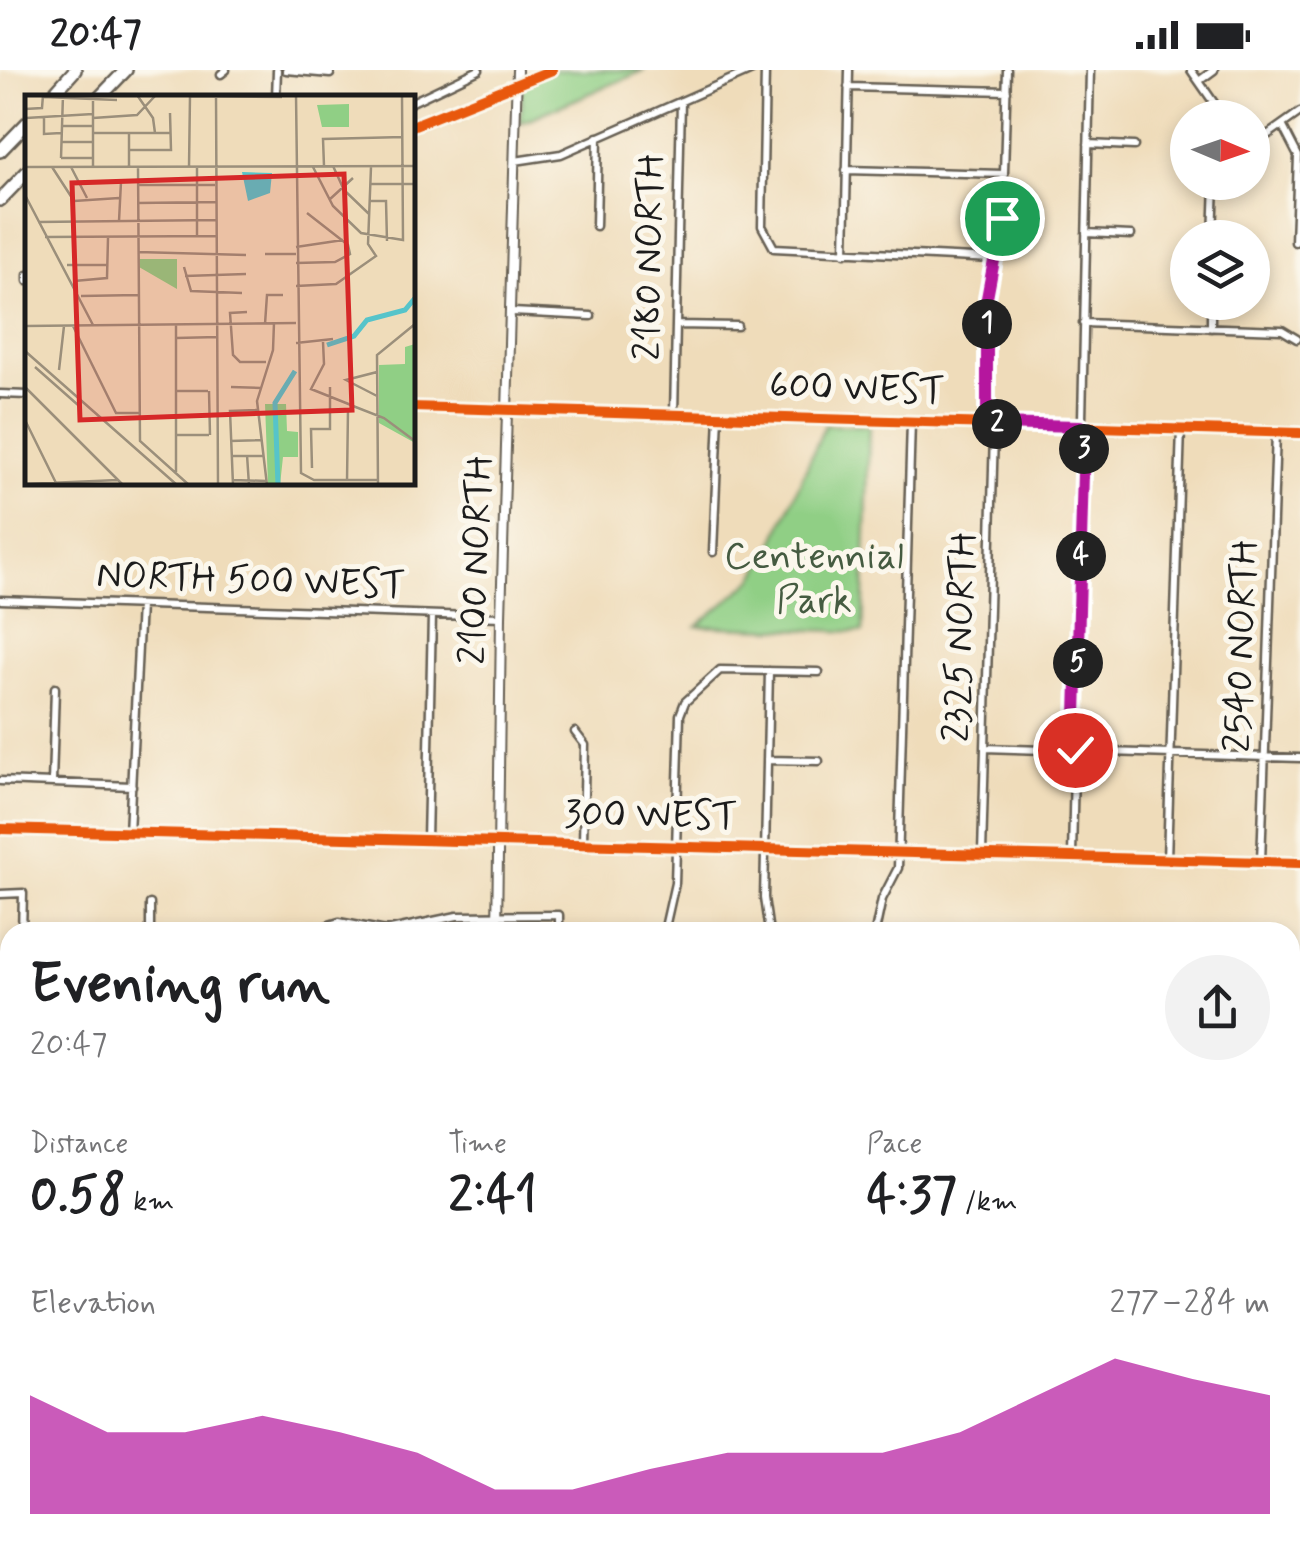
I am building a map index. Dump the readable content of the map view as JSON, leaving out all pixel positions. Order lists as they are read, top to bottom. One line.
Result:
{"streets":{"street":["2180 NORTH","600 WEST","2100 NORTH","NORTH 500 WEST","2325 NORTH","2540 NORTH","300 WEST"]},"crossings":[["2180 NORTH","600 WEST"],["600 WEST","2100 NORTH"],["600 WEST","2325 NORTH"],["600 WEST","2540 NORTH"],["2100 NORTH","NORTH 500 WEST"],["2100 NORTH","300 WEST"],["2325 NORTH","300 WEST"],["2540 NORTH","300 WEST"]],"parks":["Centennial Park"],"north":"right","page":{"status":"20:47","pins":["1","2","3","4","5"],"heading":["Evening run","20:47"],"stats":[["Distance","0.58 km"],["Time","2:41"],["Pace","4:37 /km"]],"chart":["Elevation","277–284 m"]}}
